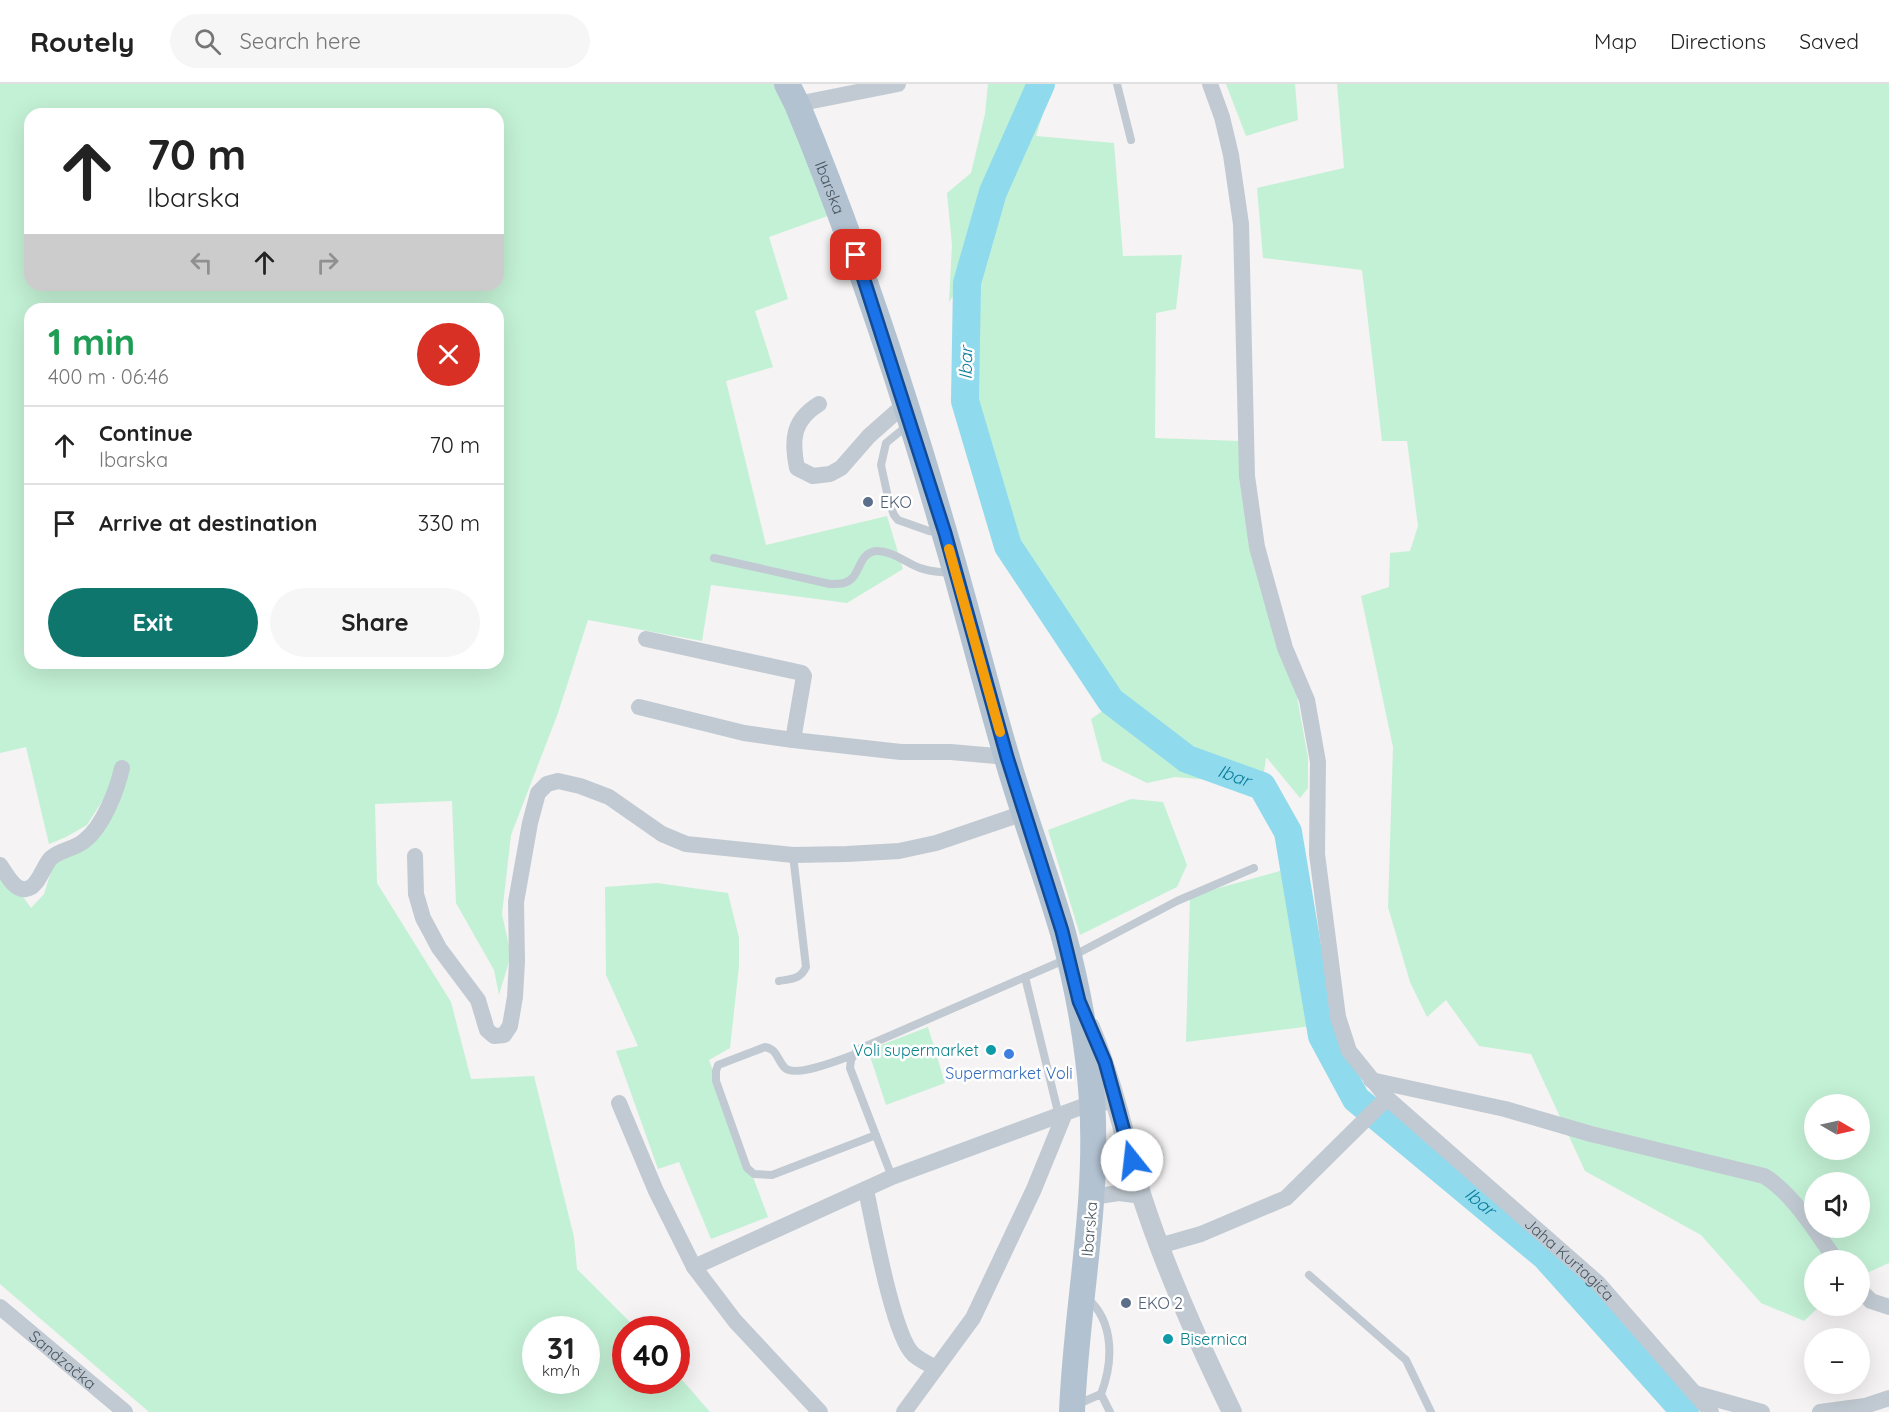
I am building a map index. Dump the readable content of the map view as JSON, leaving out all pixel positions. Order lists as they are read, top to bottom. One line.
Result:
{"streets":{"main road":["Ibarska"],"street":["Jaha Kurtagića","Sandzačka"]},"water":["Ibar"],"places":["EKO","Voli supermarket","Supermarket Voli","EKO 2","Bisernica"],"north":"right","page":{"header":"Routely","search":"Search here","nav":["Map","Directions","Saved"],"turn":["70 m","Ibarska"],"heading":["1 min","400 m · 06:46"],"list":[{"name":"Continue","note":"Ibarska","value":"70 m"},{"name":"Arrive at destination","value":"330 m"}],"buttons":["Exit","Share"],"map_buttons":["+","−"],"speed":"31 km/h","limit":"40"}}
